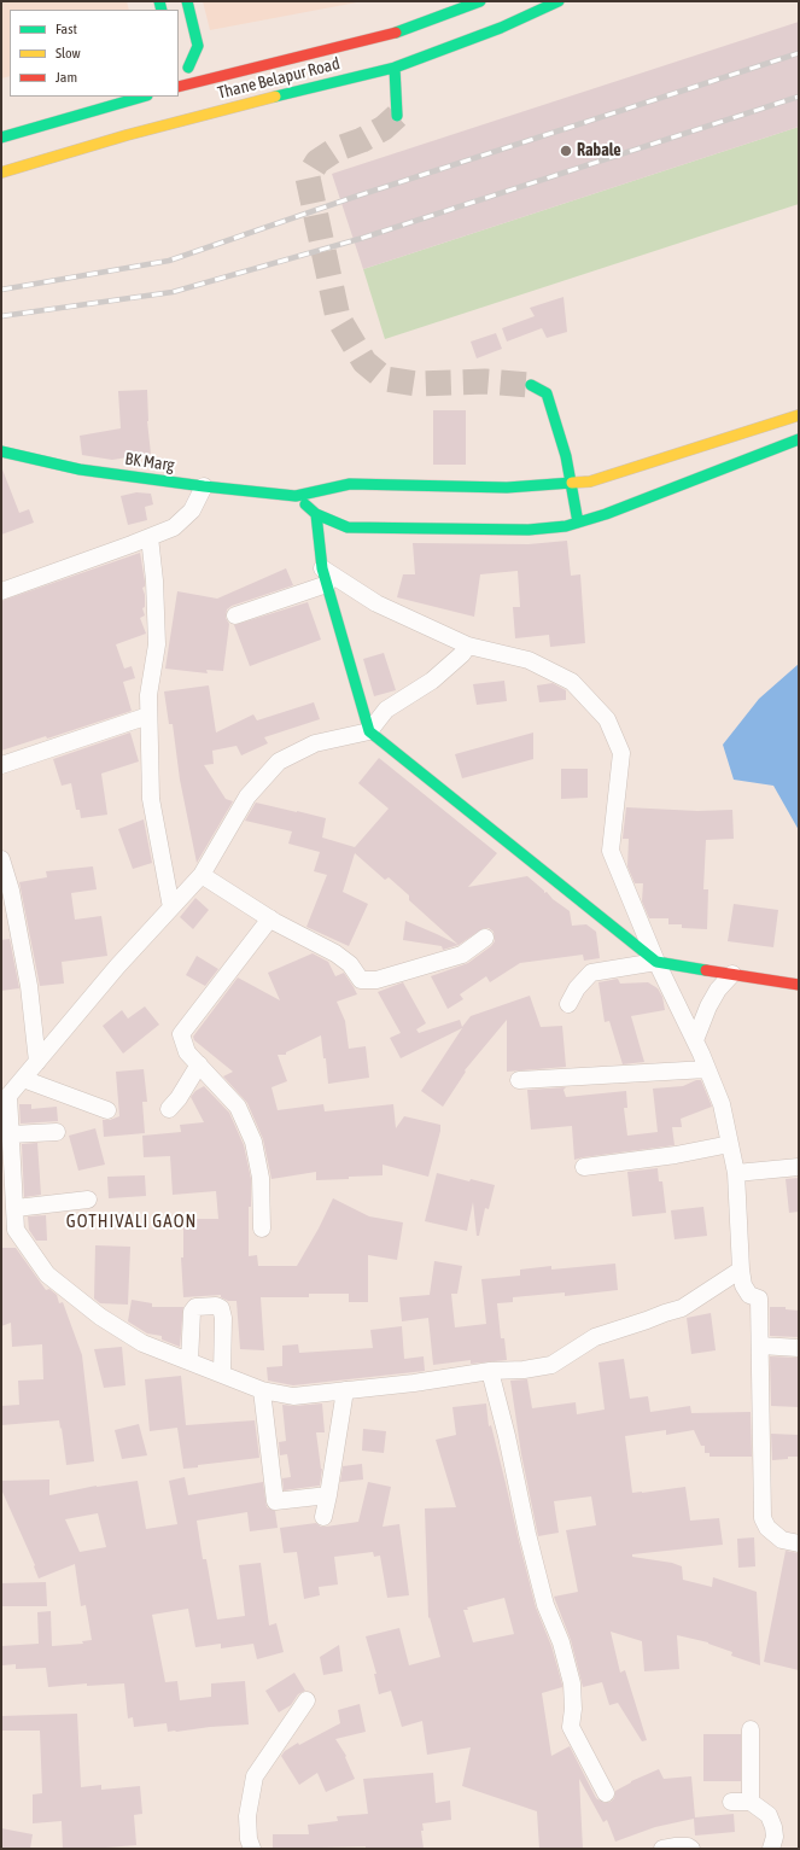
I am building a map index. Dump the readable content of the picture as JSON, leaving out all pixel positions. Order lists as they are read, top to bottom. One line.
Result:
{"streets":{"street":["Thane Belapur Road","BK Marg"]},"districts":["GOTHIVALI GAON"],"places":["Rabale"],"legend":["Fast","Slow","Jam"]}
